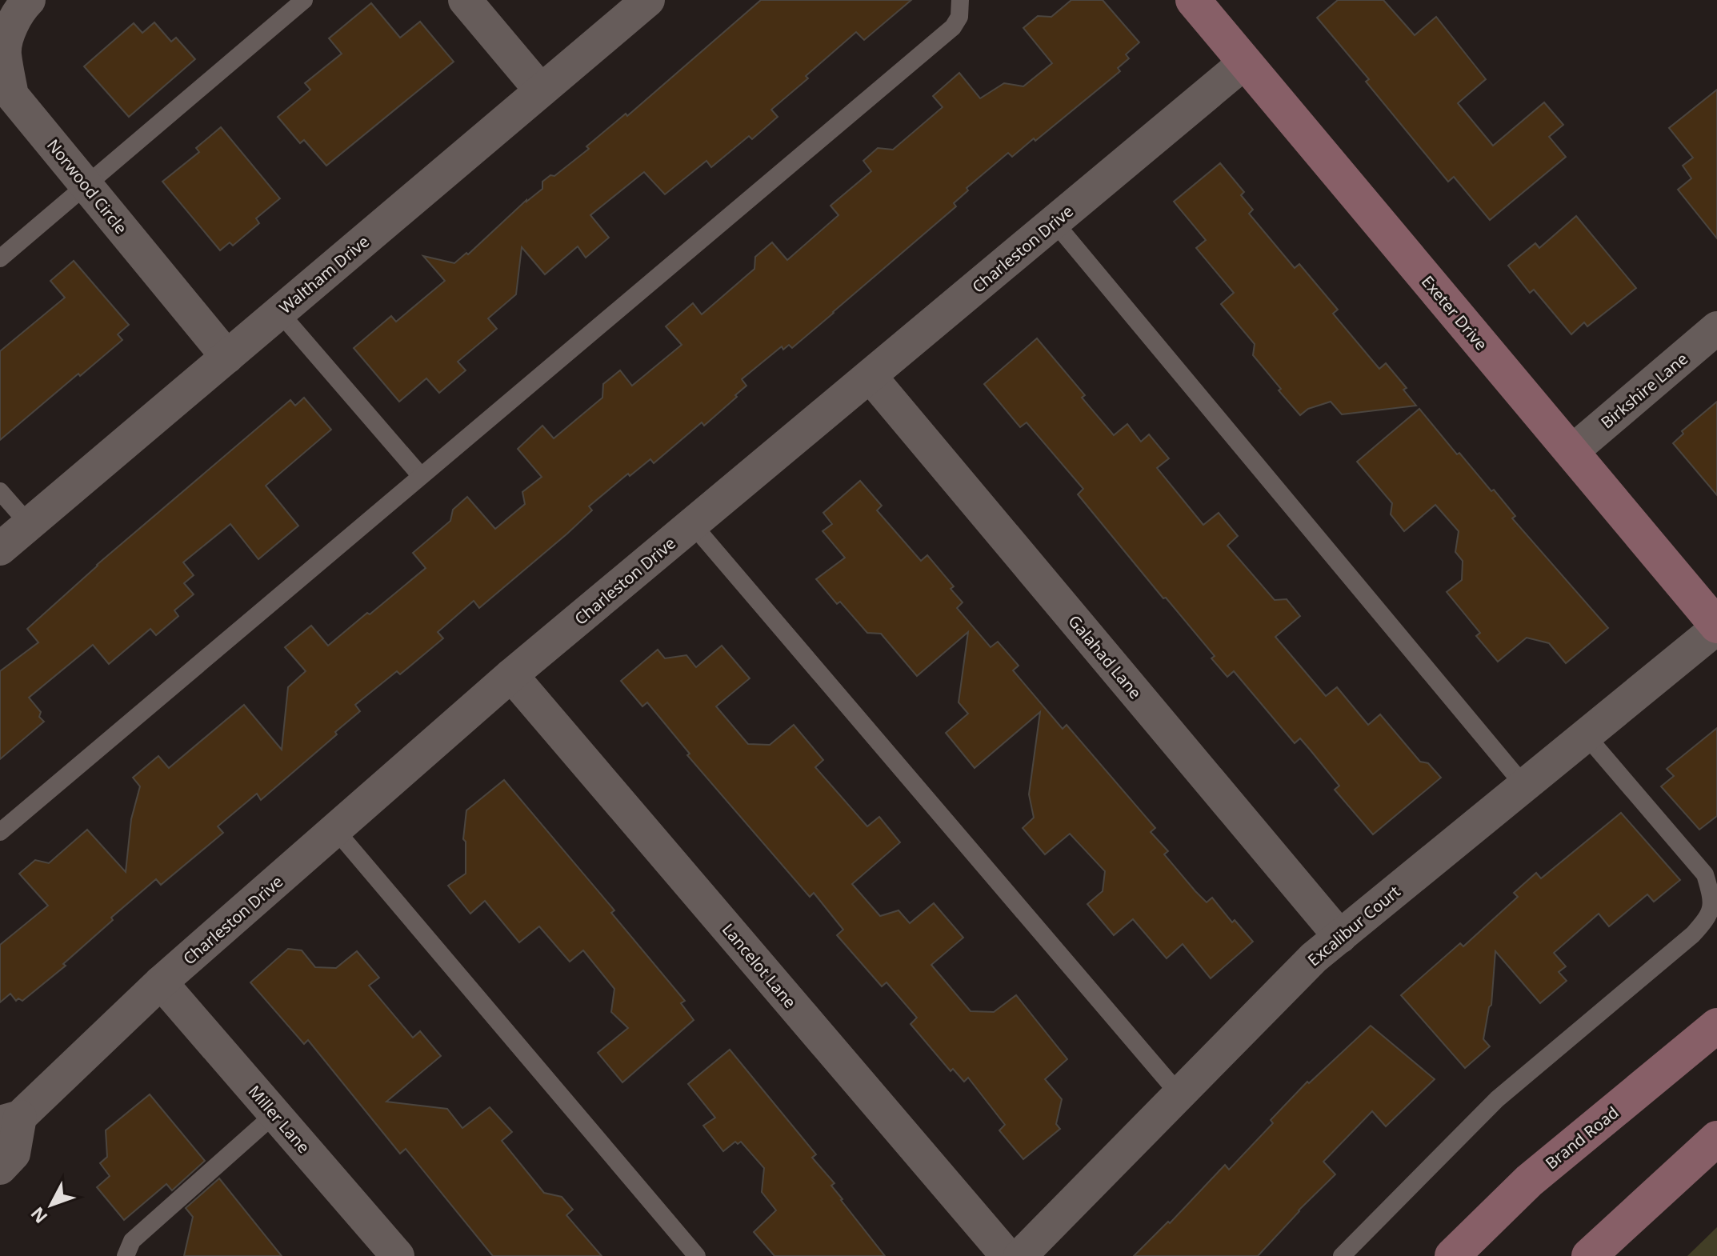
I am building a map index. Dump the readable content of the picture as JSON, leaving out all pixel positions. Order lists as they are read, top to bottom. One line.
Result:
{"streets":{"street":["Norwood Circle","Charleston Drive","Waltham Drive","Exeter Drive","Birkshire Lane","Galahad Lane","Excalibur Court","Lancelot Lane","Miller Lane","Brand Road"]},"crossings":[["Norwood Circle","Waltham Drive"],["Charleston Drive","Exeter Drive"],["Charleston Drive","Galahad Lane"],["Charleston Drive","Lancelot Lane"],["Charleston Drive","Miller Lane"],["Exeter Drive","Birkshire Lane"],["Exeter Drive","Excalibur Court"],["Galahad Lane","Excalibur Court"]],"north":"bottom left"}
